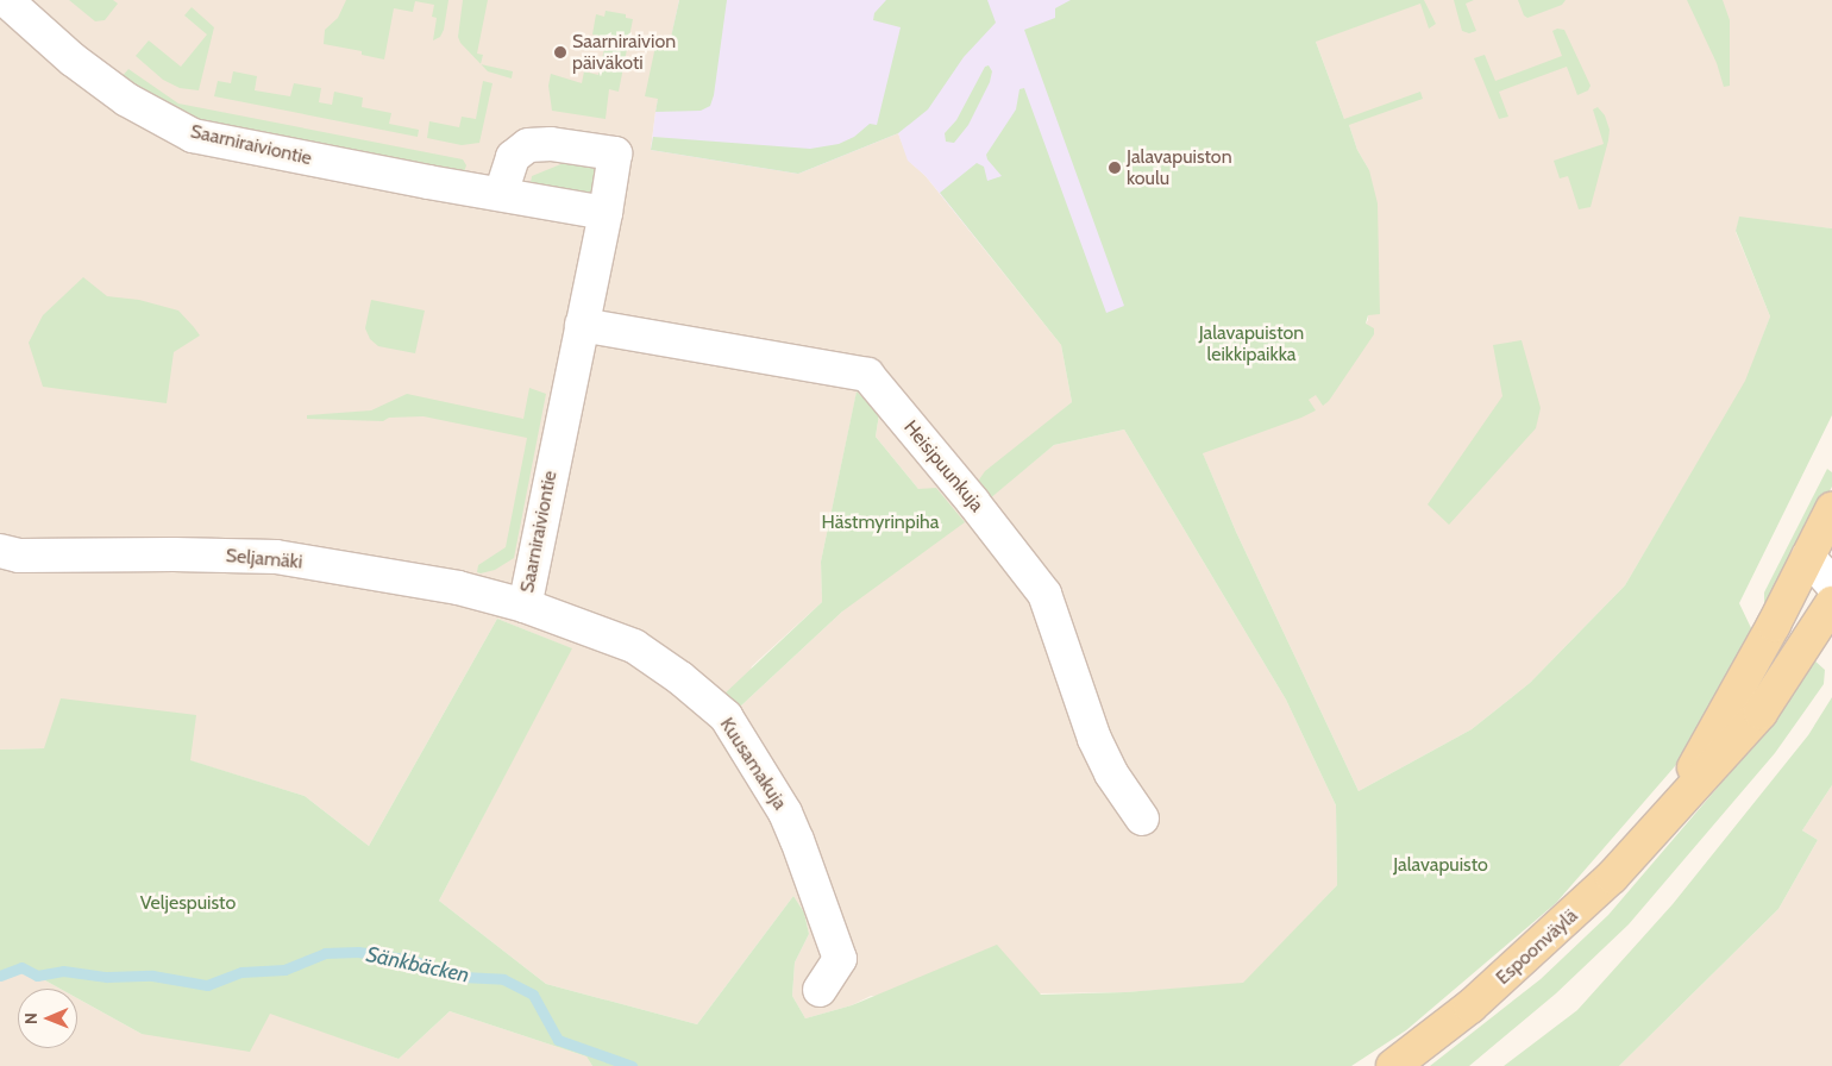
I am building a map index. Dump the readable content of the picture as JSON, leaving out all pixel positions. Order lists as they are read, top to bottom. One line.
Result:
{"streets":{"main road":["Espoonväylä"],"street":["Saarniraiviontie","Heisipuunkuja","Seljamäki","Kuusamakuja"]},"crossings":[["Saarniraiviontie","Heisipuunkuja"],["Saarniraiviontie","Seljamäki"],["Saarniraiviontie","Kuusamakuja"],["Seljamäki","Kuusamakuja"]],"water":["Sänkbäcken"],"parks":["Jalavapuiston leikkipaikka","Hästmyrinpiha","Jalavapuisto","Veljespuisto"],"places":["Saarniraivion päiväkoti","Jalavapuiston koulu"],"north":"left"}
